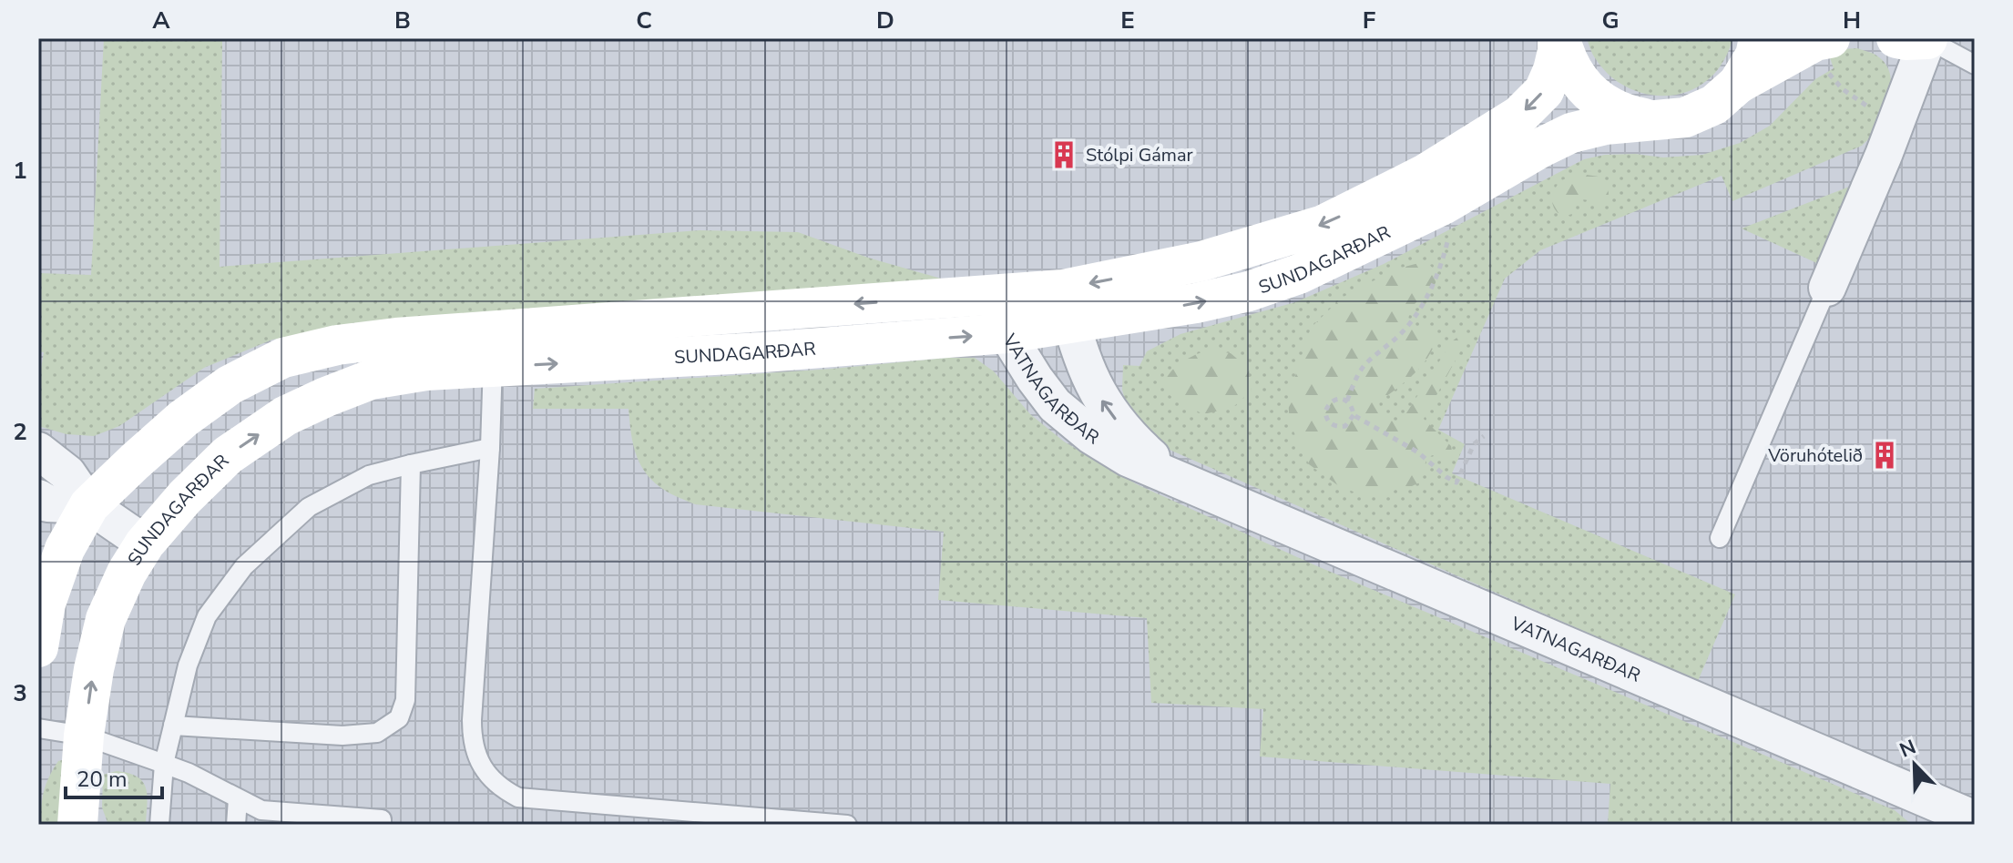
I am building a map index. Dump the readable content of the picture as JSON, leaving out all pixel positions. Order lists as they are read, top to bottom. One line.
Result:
{"streets":{"main road":["SUNDAGARÐAR"],"street":["VATNAGARÐAR"]},"crossings":[["SUNDAGARÐAR","VATNAGARÐAR"]],"places":{"building":["Stólpi Gámar","Vöruhótelið"]},"scale_bar":"20 m","north":"top left","grid":{"columns":["A","B","C","D","E","F","G","H"],"rows":["1","2","3"]}}
